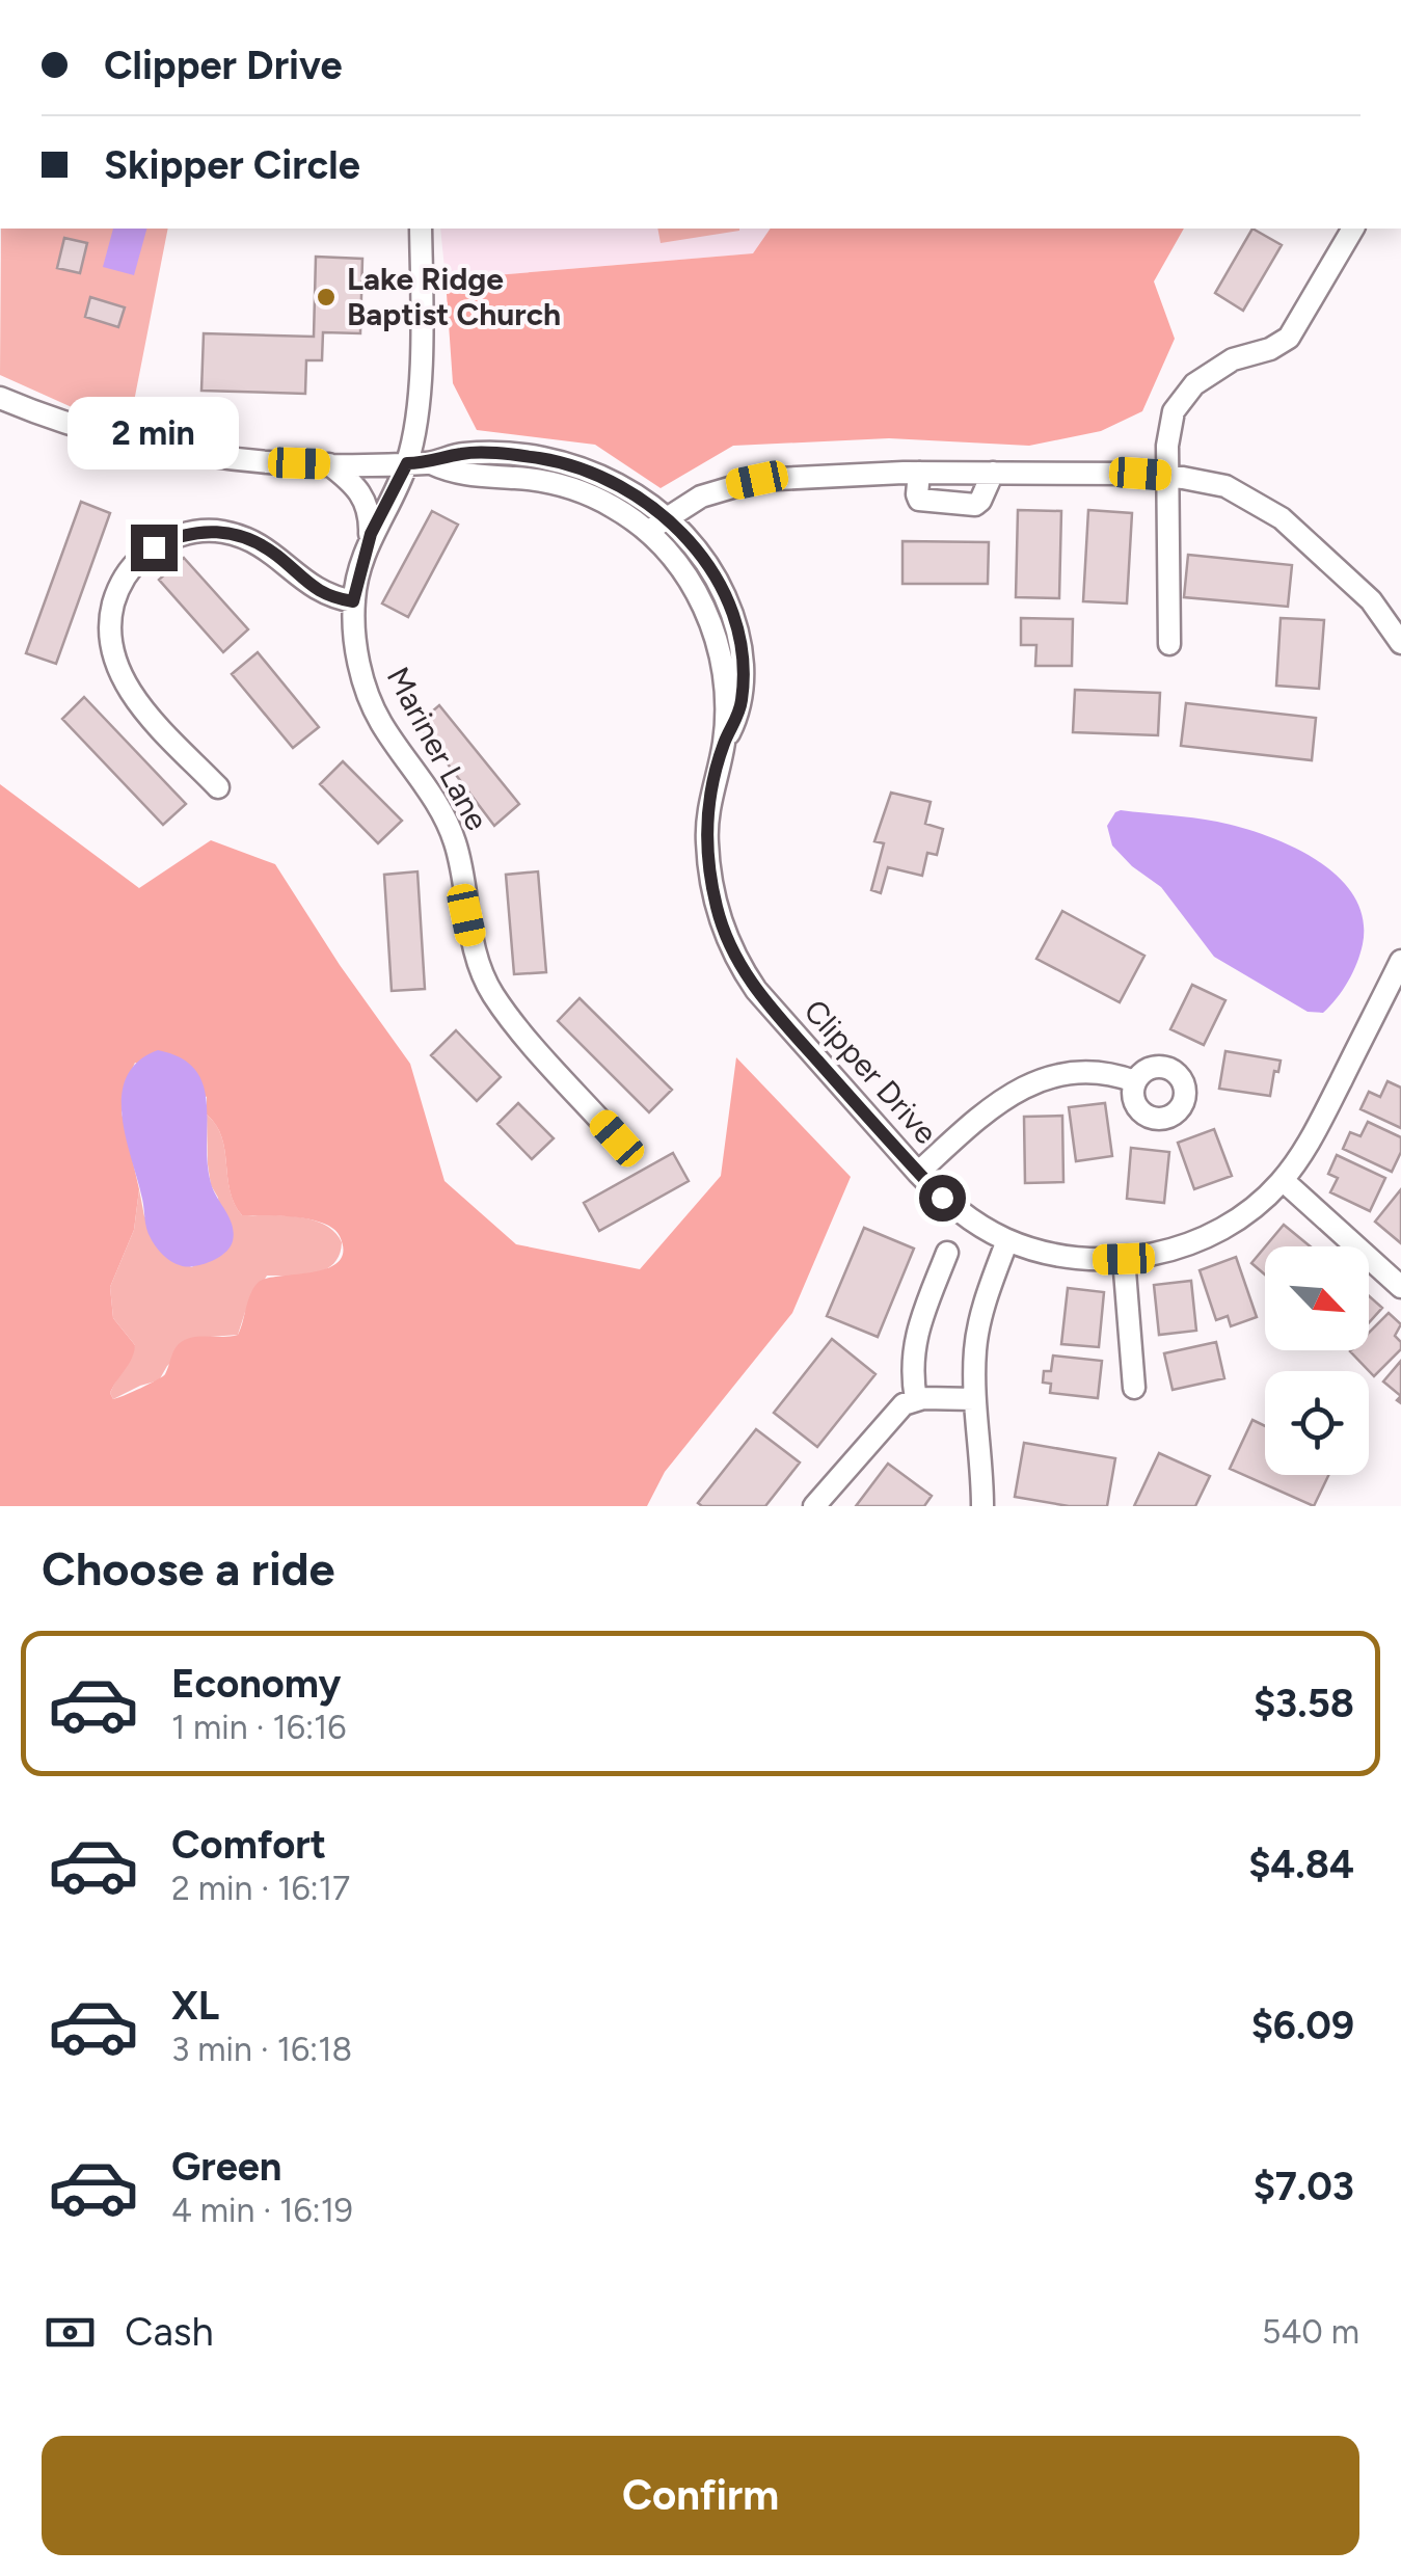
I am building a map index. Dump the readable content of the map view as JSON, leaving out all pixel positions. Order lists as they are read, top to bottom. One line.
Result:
{"streets":{"street":["Mariner Lane","Clipper Drive"]},"crossings":[["Mariner Lane","Clipper Drive"]],"places":["Lake Ridge Baptist Church"],"north":"bottom right","page":{"banner":["Clipper Drive","Skipper Circle"],"bubble":"2 min","heading":"Choose a ride","list":[{"name":"Economy","note":"1 min · 16:16","value":"$3.58"},{"name":"Comfort","note":"2 min · 16:17","value":"$4.84"},{"name":"XL","note":"3 min · 16:18","value":"$6.09"},{"name":"Green","note":"4 min · 16:19","value":"$7.03"}],"pay":["Cash","540 m"],"buttons":"Confirm"}}
